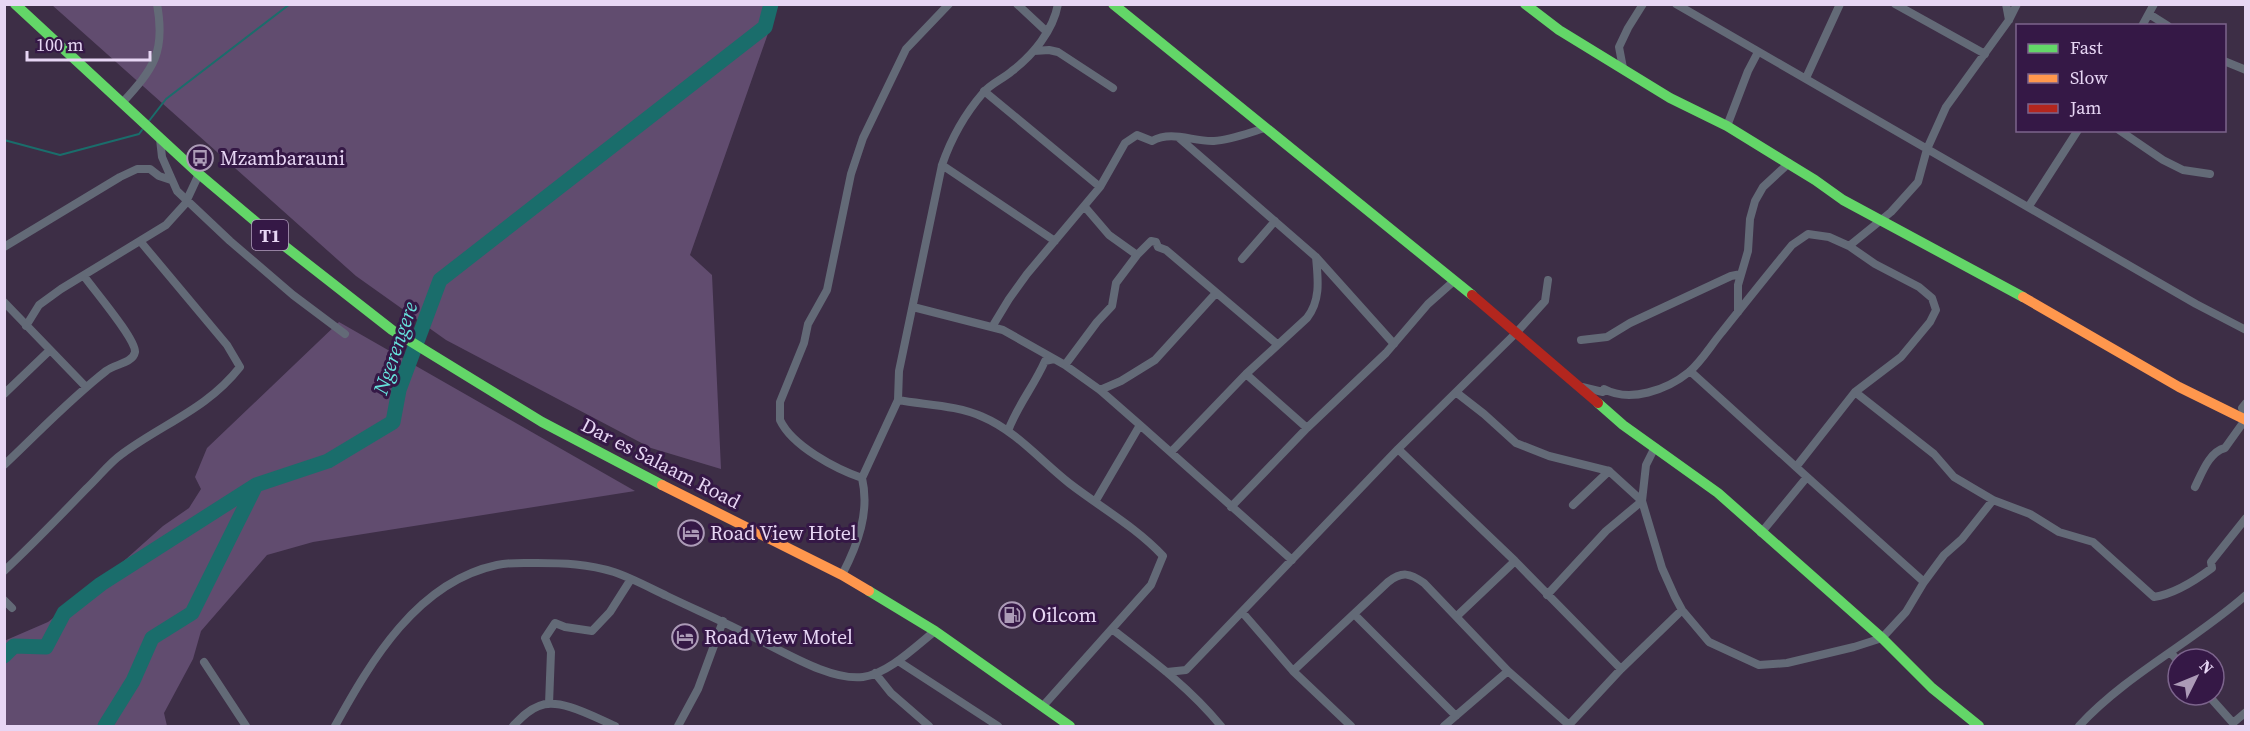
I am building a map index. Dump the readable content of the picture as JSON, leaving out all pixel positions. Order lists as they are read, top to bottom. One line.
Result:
{"streets":{"main road":["T1","Dar es Salaam Road"]},"crossings":[["T1","Dar es Salaam Road"]],"water":["Ngerengere"],"places":{"bus stop":["Mzambarauni"],"hotel":["Road View Hotel","Road View Motel"],"fuel station":["Oilcom"]},"legend":["Fast","Slow","Jam"],"scale_bar":"100 m","north":"top right"}
